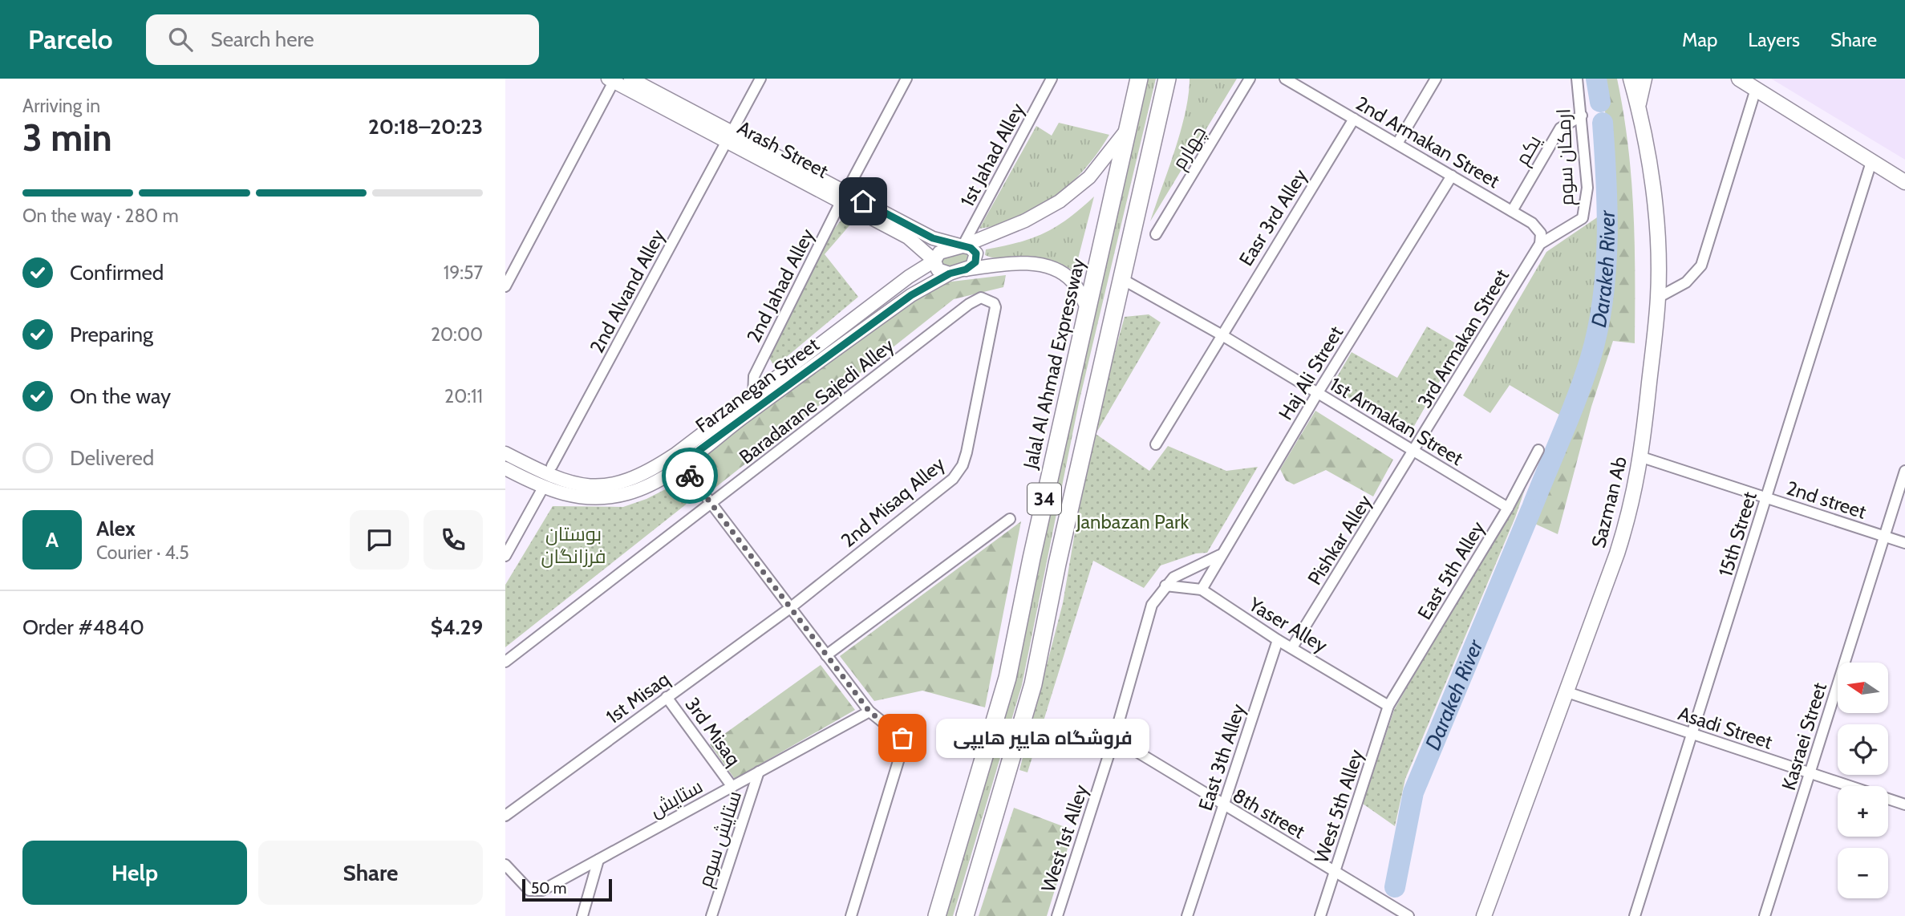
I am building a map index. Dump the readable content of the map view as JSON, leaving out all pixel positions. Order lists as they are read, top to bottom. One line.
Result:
{"streets":{"highway":["Jalal Al Ahmad Expressway","34"],"main road":["Sazman Ab"],"street":["2nd Armakan Street","چهارم","Arash Street","یکم","1st Jahad Alley","ارمکان سوم","Easr 3rd Alley","2nd Jahad Alley","2nd Alvand Alley","3rd Armakan Street","Haj Ali Street","Farzanegan Street","Baradarane Sajedi Alley","1st Armakan Street","2nd street","2nd Misaq Alley","15th Street","Pishkar Alley","East 5th Alley","Yaser Alley","1st Misaq","Asadi Street","3rd Misaq","Kasraei Street","East 3th Alley","ستایش","West 5th Alley","8th street","West 1st Alley","ستایش سوم"]},"crossings":[["2nd Armakan Street","یکم"],["2nd Armakan Street","ارمکان سوم"],["2nd Armakan Street","Easr 3rd Alley"],["2nd Armakan Street","3rd Armakan Street"],["2nd Armakan Street","Haj Ali Street"],["Arash Street","1st Jahad Alley"],["Arash Street","2nd Jahad Alley"],["Arash Street","2nd Alvand Alley"],["Arash Street","Farzanegan Street"],["یکم","ارمکان سوم"],["1st Jahad Alley","Farzanegan Street"],["ارمکان سوم","3rd Armakan Street"],["Easr 3rd Alley","1st Armakan Street"],["2nd Jahad Alley","Farzanegan Street"],["2nd Alvand Alley","Farzanegan Street"],["3rd Armakan Street","1st Armakan Street"],["3rd Armakan Street","Pishkar Alley"],["Haj Ali Street","1st Armakan Street"],["Haj Ali Street","Yaser Alley"],["Baradarane Sajedi Alley","2nd Misaq Alley"],["1st Armakan Street","34"],["1st Armakan Street","Pishkar Alley"],["1st Armakan Street","East 5th Alley"],["2nd street","Sazman Ab"],["2nd street","15th Street"],["2nd street","Kasraei Street"],["2nd Misaq Alley","1st Misaq"],["Sazman Ab","Asadi Street"],["15th Street","Asadi Street"],["Pishkar Alley","Yaser Alley"],["East 5th Alley","Yaser Alley"],["East 5th Alley","West 5th Alley"],["Yaser Alley","East 3th Alley"],["Yaser Alley","West 5th Alley"],["Yaser Alley","West 1st Alley"],["1st Misaq","3rd Misaq"],["Asadi Street","Kasraei Street"],["3rd Misaq","ستایش"],["East 3th Alley","8th street"],["ستایش","ستایش سوم"],["West 5th Alley","8th street"],["8th street","West 1st Alley"]],"water":["Darakeh River"],"parks":["Janbazan Park","بوستان فرزانگان"],"places":["فروشگاه هایپر هایپی"],"scale_bar":"50 m","north":"left","page":{"header":"Parcelo","search":"Search here","nav":["Map","Layers","Share"],"heading":["3 min","Arriving in","20:18–20:23"],"panel":["Alex","Courier · 4.5","Order #4840","$4.29"],"bar":"On the way · 280 m","list":[["Confirmed","19:57"],["Preparing","20:00"],["On the way","20:11"],"Delivered"],"round":"A","map_buttons":["+","−"],"bubble":"فروشگاه هایپر هایپی","buttons":["Help","Share"],"scale":"50 m"}}
